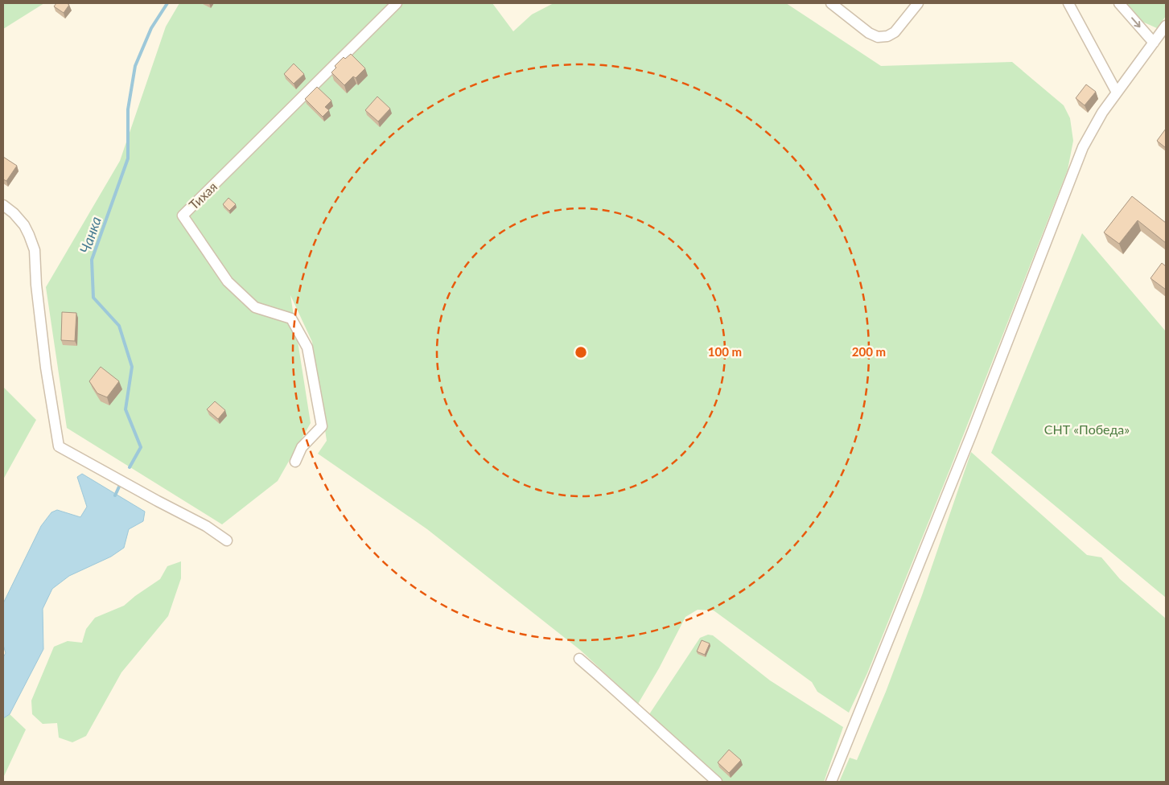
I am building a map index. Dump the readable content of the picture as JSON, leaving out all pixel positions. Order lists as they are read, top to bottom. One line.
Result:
{"streets":{"street":["Тихая"]},"water":["Чанка"],"parks":["СНТ «Победа»"],"rings":["100 m","200 m"]}
